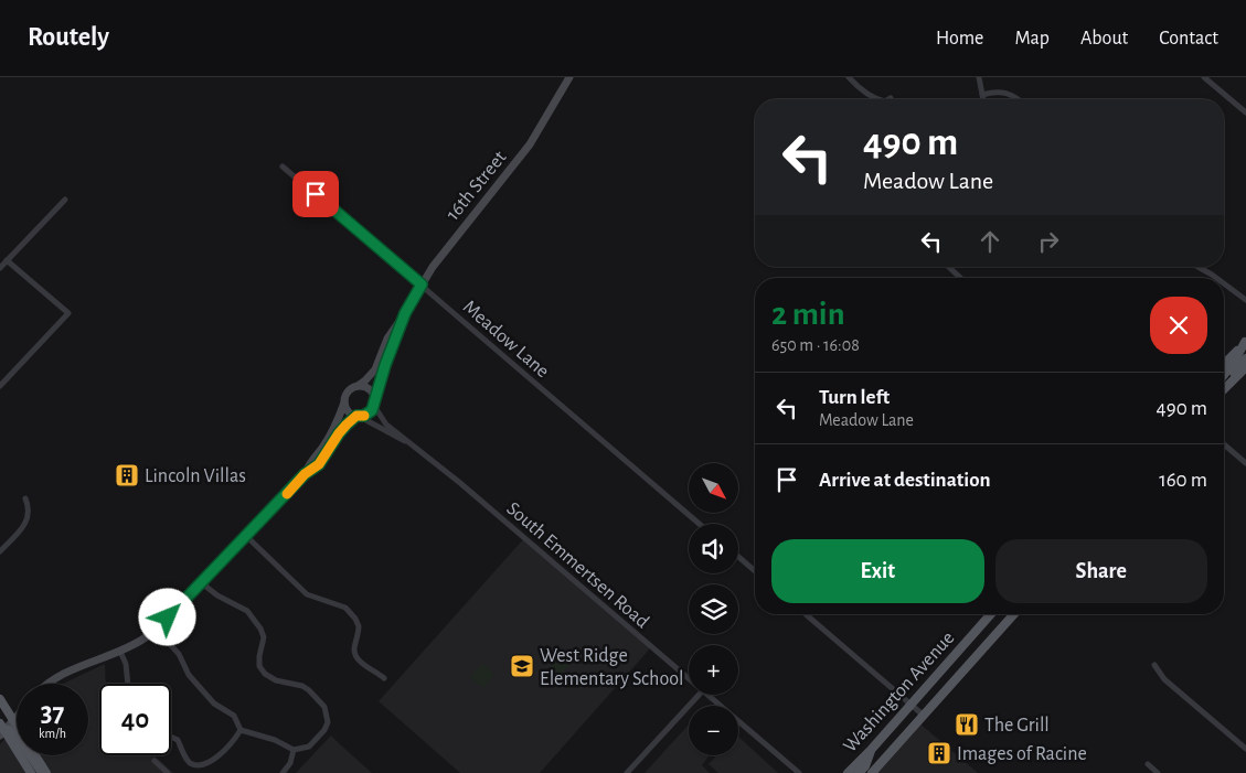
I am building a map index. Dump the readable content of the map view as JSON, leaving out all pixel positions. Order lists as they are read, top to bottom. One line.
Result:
{"streets":{"main road":["Washington Avenue"],"street":["16th Street","Meadow Lane","South Emmertsen Road"]},"crossings":[["16th Street","Meadow Lane"],["16th Street","South Emmertsen Road"]],"places":{"building":["Lincoln Villas","Images of Racine"],"school or university":["West Ridge Elementary School"],"restaurant":["The Grill"]},"north":"bottom right","page":{"header":"Routely","nav":["Home","Map","About","Contact"],"turn":["490 m","Meadow Lane"],"heading":["2 min","650 m · 16:08"],"list":[{"name":"Turn left","note":"Meadow Lane","value":"490 m"},{"name":"Arrive at destination","value":"160 m"}],"map_buttons":["+","−"],"buttons":["Exit","Share"],"speed":"37 km/h","limit":"40"}}
